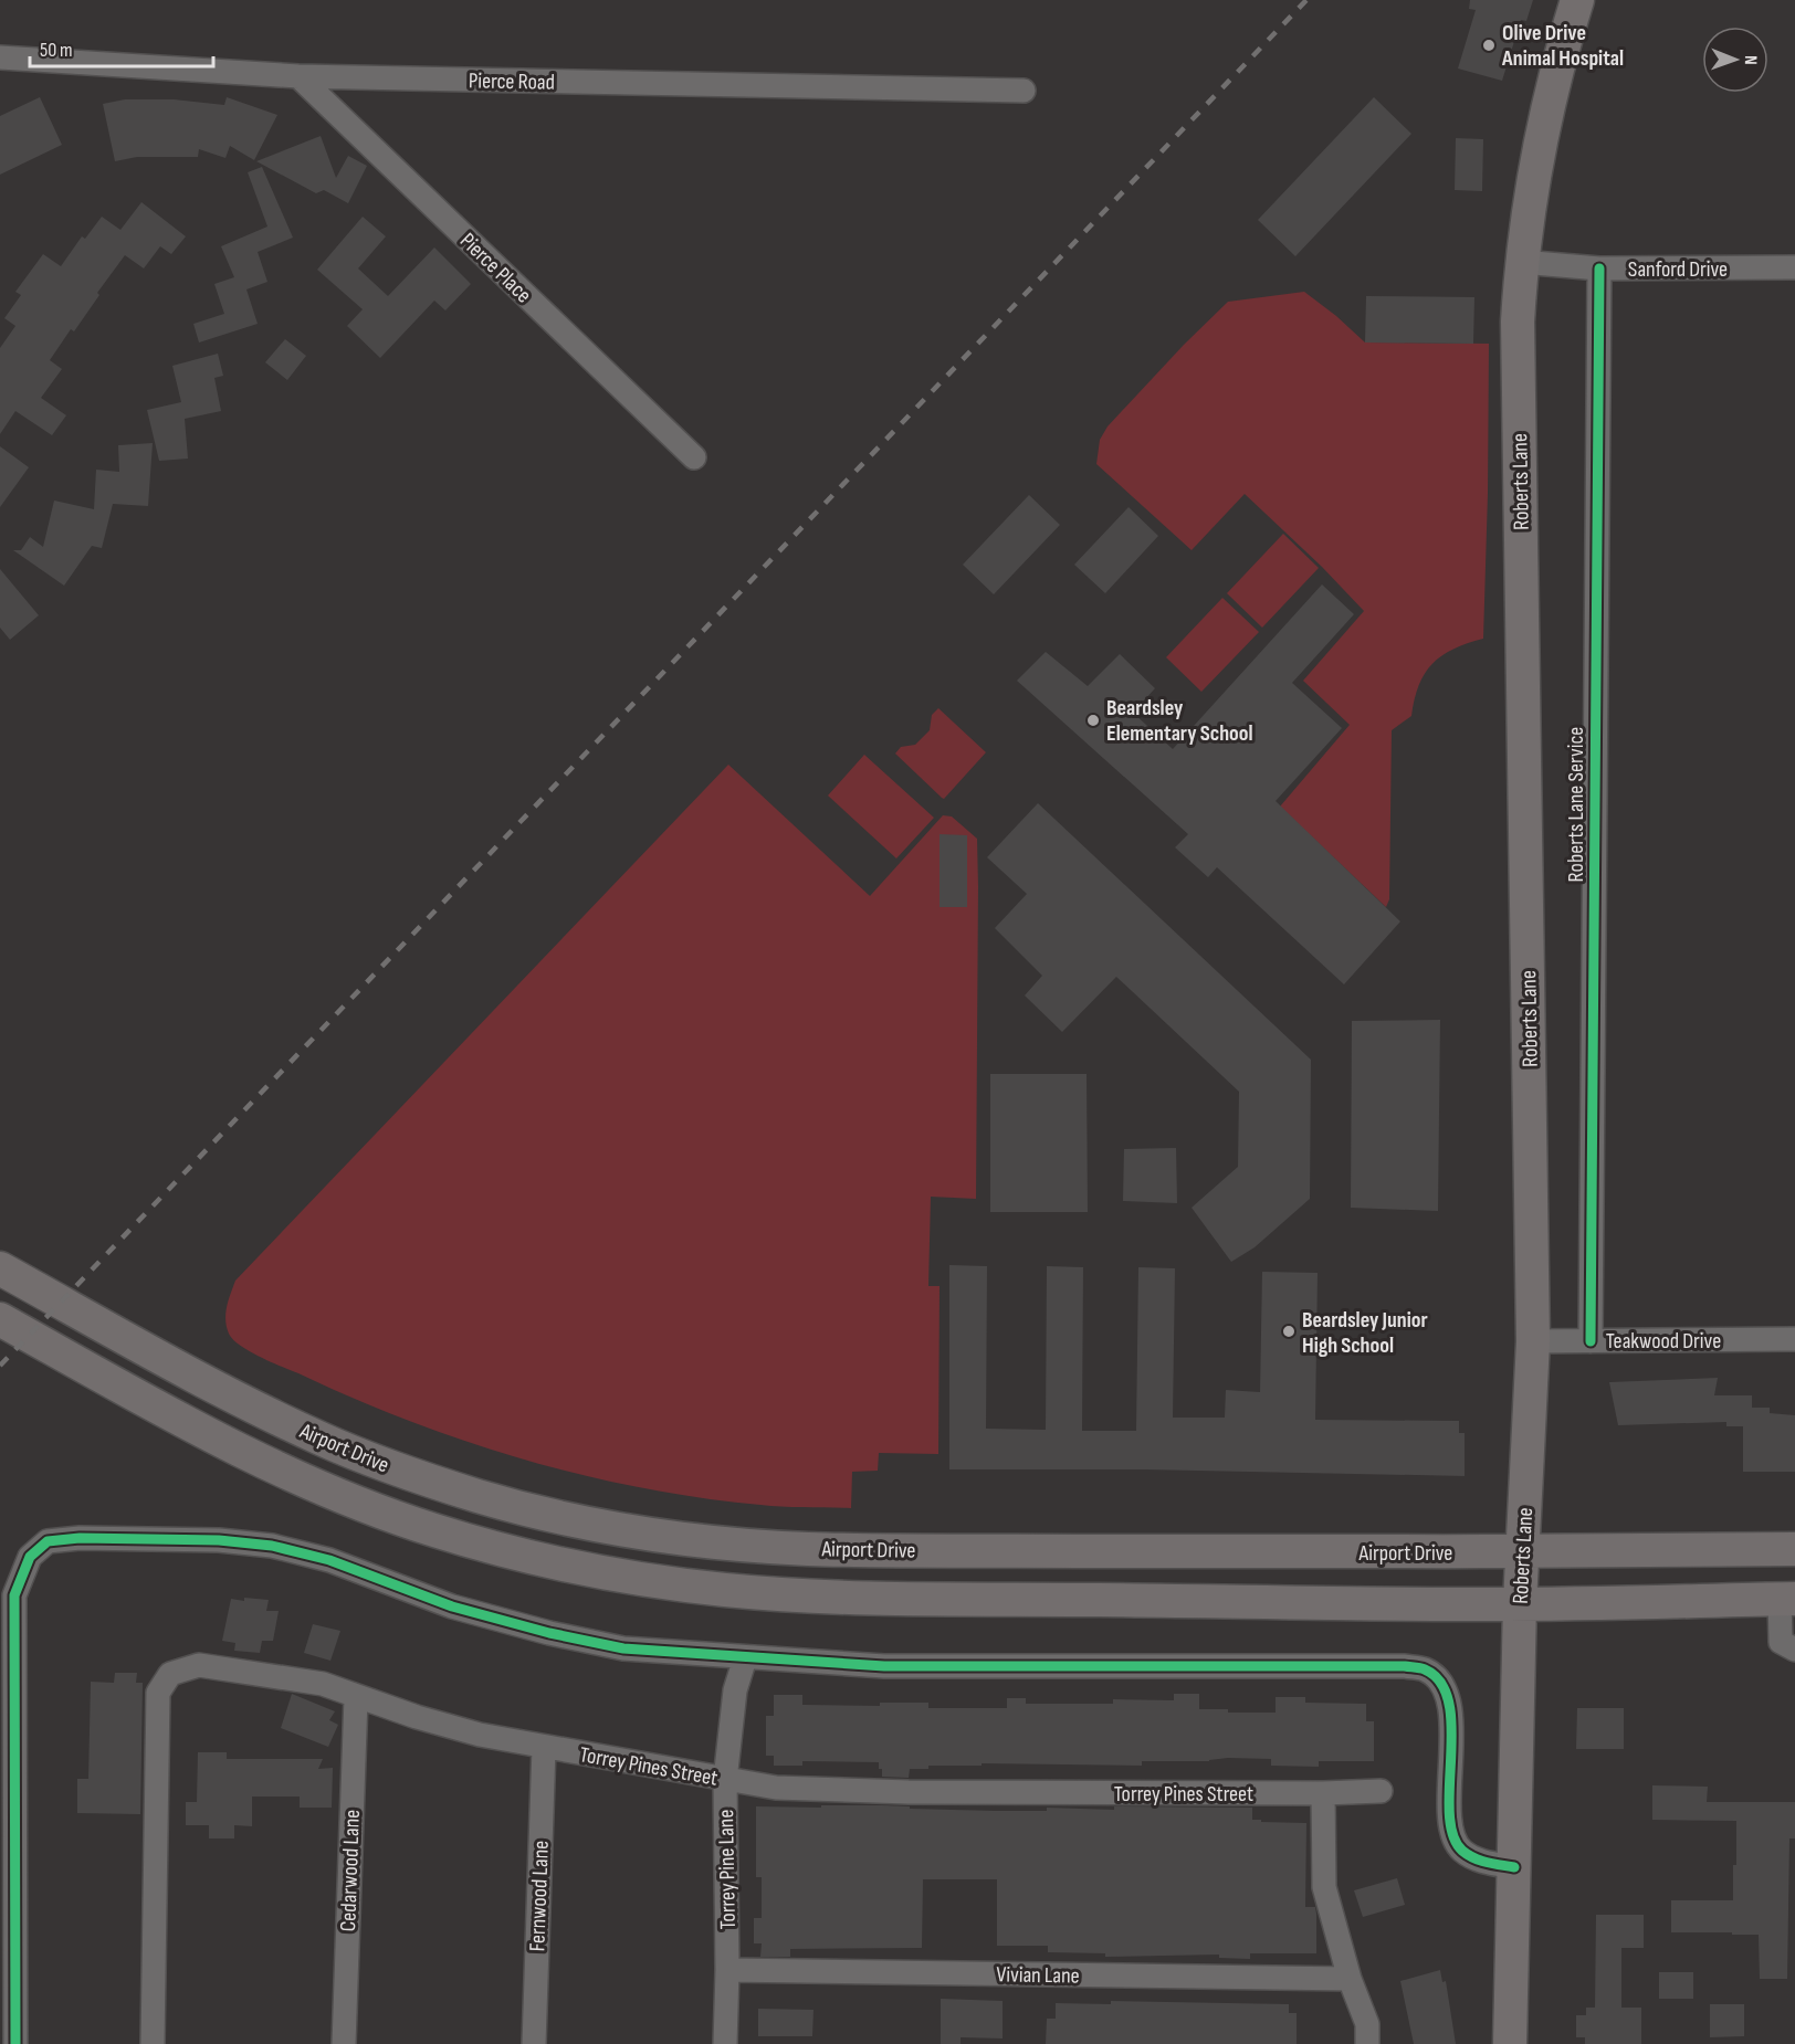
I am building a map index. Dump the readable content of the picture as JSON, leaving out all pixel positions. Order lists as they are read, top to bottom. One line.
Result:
{"streets":{"main road":["Roberts Lane","Airport Drive"],"street":["Pierce Road","Pierce Place","Sanford Drive","Roberts Lane Service","Teakwood Drive","Torrey Pines Street","Torrey Pine Lane","Cedarwood Lane","Fernwood Lane","Vivian Lane"]},"crossings":[["Pierce Road","Pierce Place"],["Sanford Drive","Roberts Lane"],["Sanford Drive","Roberts Lane Service"],["Roberts Lane","Teakwood Drive"],["Roberts Lane","Airport Drive"],["Roberts Lane Service","Teakwood Drive"],["Torrey Pines Street","Torrey Pine Lane"],["Torrey Pines Street","Cedarwood Lane"],["Torrey Pines Street","Fernwood Lane"],["Torrey Pine Lane","Vivian Lane"]],"places":["Olive Drive Animal Hospital","Beardsley Elementary School","Beardsley Junior High School"],"scale_bar":"50 m","north":"right"}
